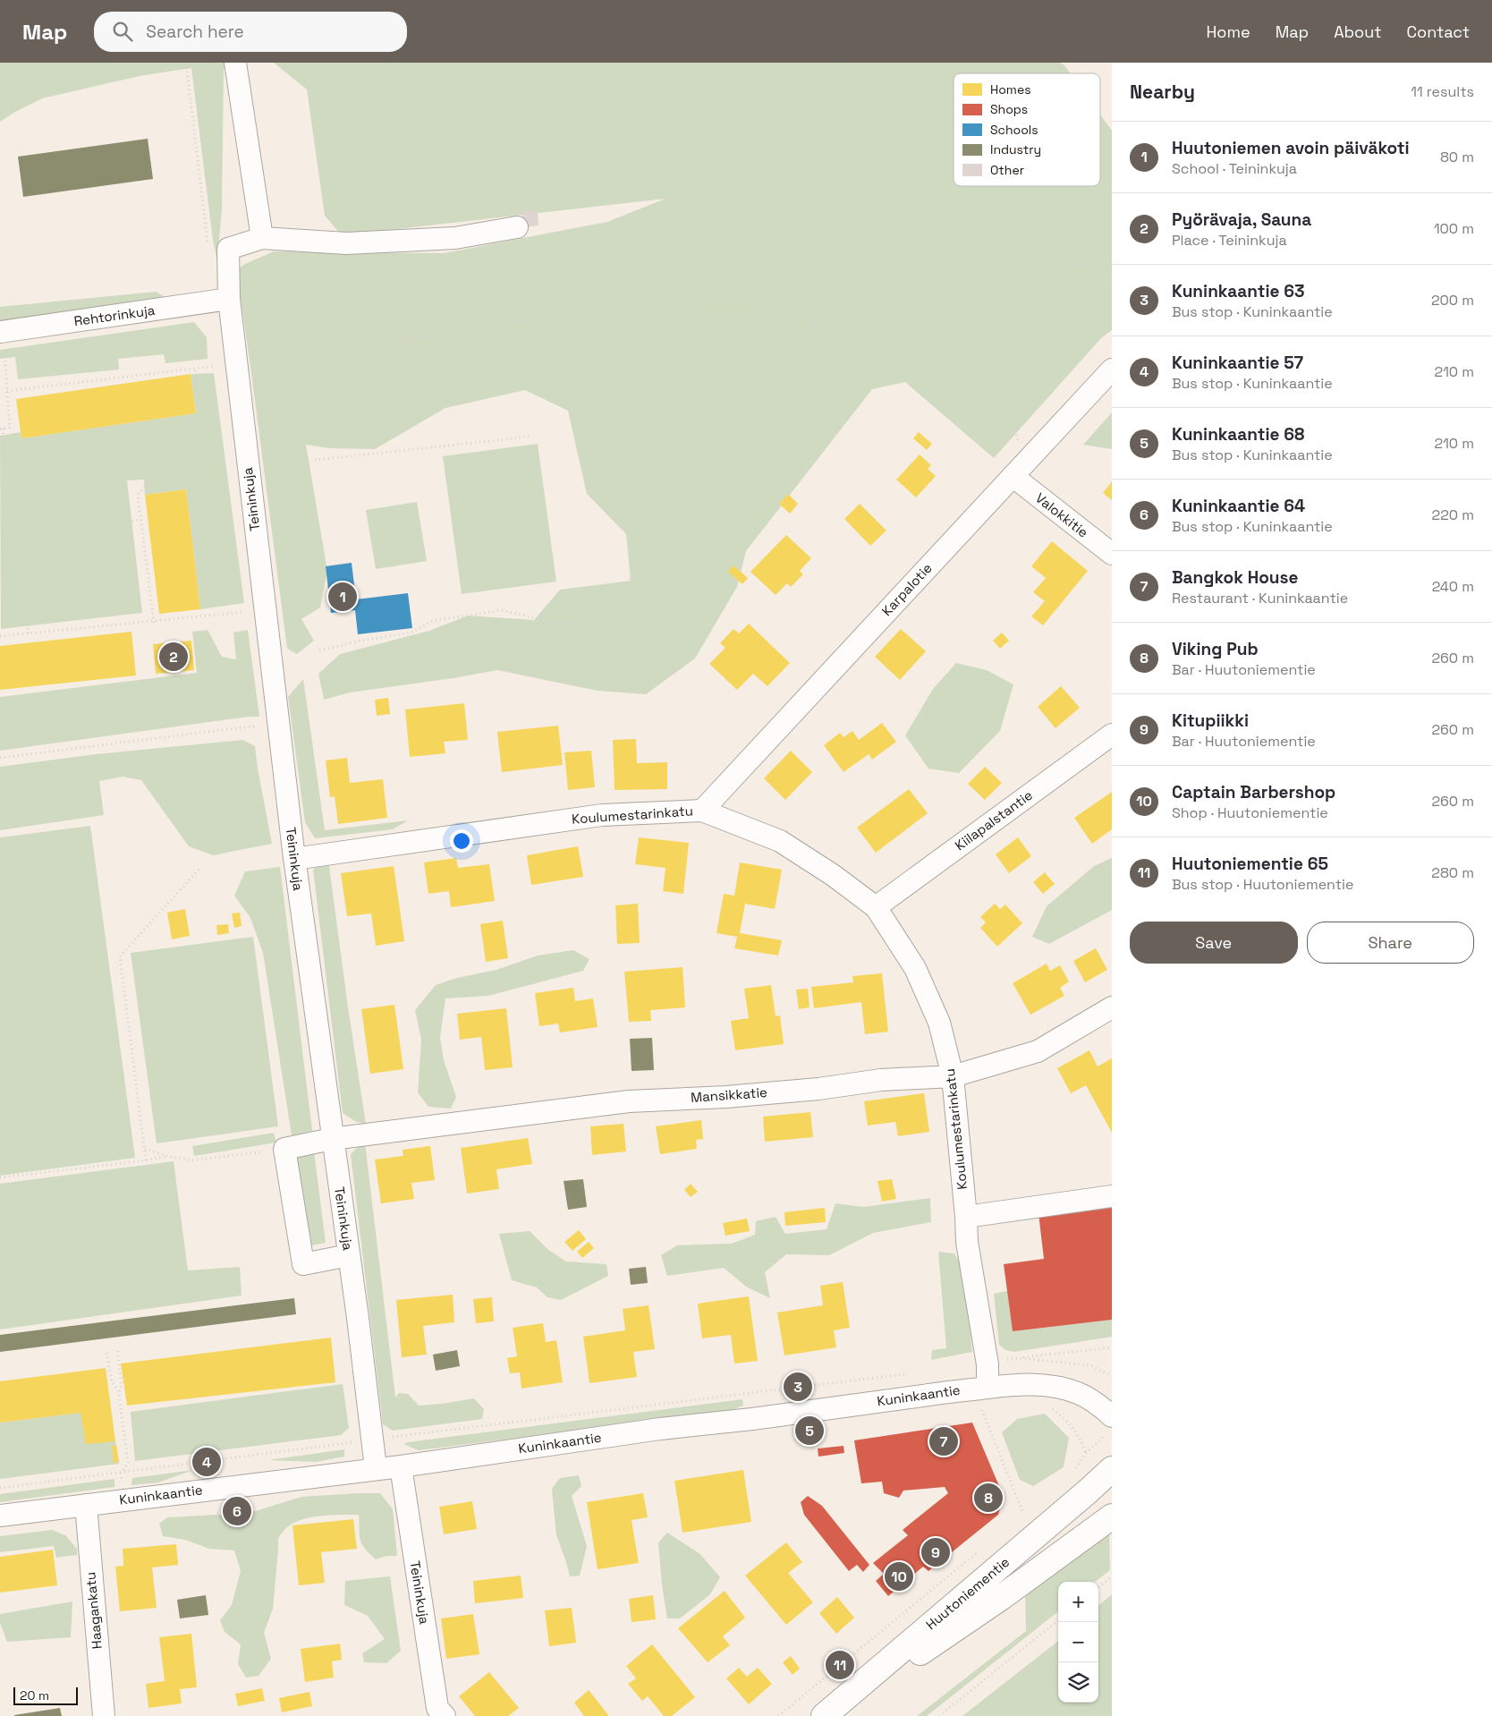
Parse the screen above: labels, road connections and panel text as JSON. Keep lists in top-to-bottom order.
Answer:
{
  "streets": {
    "main road": ["Huutoniementie"],
    "street": [
      "Rehtorinkuja",
      "Teininkuja",
      "Valokkitie",
      "Karpalotie",
      "Koulumestarinkatu",
      "Kiilapalstantie",
      "Mansikkatie",
      "Kuninkaantie",
      "Haagankatu"
    ]
  },
  "crossings": [
    ["Rehtorinkuja", "Teininkuja"],
    ["Teininkuja", "Koulumestarinkatu"],
    ["Teininkuja", "Mansikkatie"],
    ["Teininkuja", "Kuninkaantie"],
    ["Valokkitie", "Karpalotie"],
    ["Karpalotie", "Koulumestarinkatu"],
    ["Koulumestarinkatu", "Kiilapalstantie"],
    ["Koulumestarinkatu", "Mansikkatie"],
    ["Koulumestarinkatu", "Kuninkaantie"],
    ["Kuninkaantie", "Haagankatu"]
  ],
  "legend": [
    "Homes",
    "Shops",
    "Schools",
    "Industry",
    "Other"
  ],
  "scale_bar": "20 m",
  "page": {
    "header": "Map",
    "search": "Search here",
    "nav": [
      "Home",
      "Map",
      "About",
      "Contact"
    ],
    "heading": ["Nearby", "11 results"],
    "list": [
      {
        "mark": "1",
        "name": "Huutoniemen avoin päiväkoti",
        "note": "School · Teininkuja",
        "value": "80 m"
      },
      {
        "mark": "2",
        "name": "Pyörävaja, Sauna",
        "note": "Place · Teininkuja",
        "value": "100 m"
      },
      {
        "mark": "3",
        "name": "Kuninkaantie 63",
        "note": "Bus stop · Kuninkaantie",
        "value": "200 m"
      },
      {
        "mark": "4",
        "name": "Kuninkaantie 57",
        "note": "Bus stop · Kuninkaantie",
        "value": "210 m"
      },
      {
        "mark": "5",
        "name": "Kuninkaantie 68",
        "note": "Bus stop · Kuninkaantie",
        "value": "210 m"
      },
      {
        "mark": "6",
        "name": "Kuninkaantie 64",
        "note": "Bus stop · Kuninkaantie",
        "value": "220 m"
      },
      {
        "mark": "7",
        "name": "Bangkok House",
        "note": "Restaurant · Kuninkaantie",
        "value": "240 m"
      },
      {
        "mark": "8",
        "name": "Viking Pub",
        "note": "Bar · Huutoniementie",
        "value": "260 m"
      },
      {
        "mark": "9",
        "name": "Kitupiikki",
        "note": "Bar · Huutoniementie",
        "value": "260 m"
      },
      {
        "mark": "10",
        "name": "Captain Barbershop",
        "note": "Shop · Huutoniementie",
        "value": "260 m"
      },
      {
        "mark": "11",
        "name": "Huutoniementie 65",
        "note": "Bus stop · Huutoniementie",
        "value": "280 m"
      }
    ],
    "pins": [
      "1",
      "2",
      "3",
      "5",
      "7",
      "4",
      "8",
      "6",
      "9",
      "10",
      "11"
    ],
    "buttons": ["Save", "Share"],
    "map_buttons": ["+", "−"],
    "scale": "20 m"
  }
}
